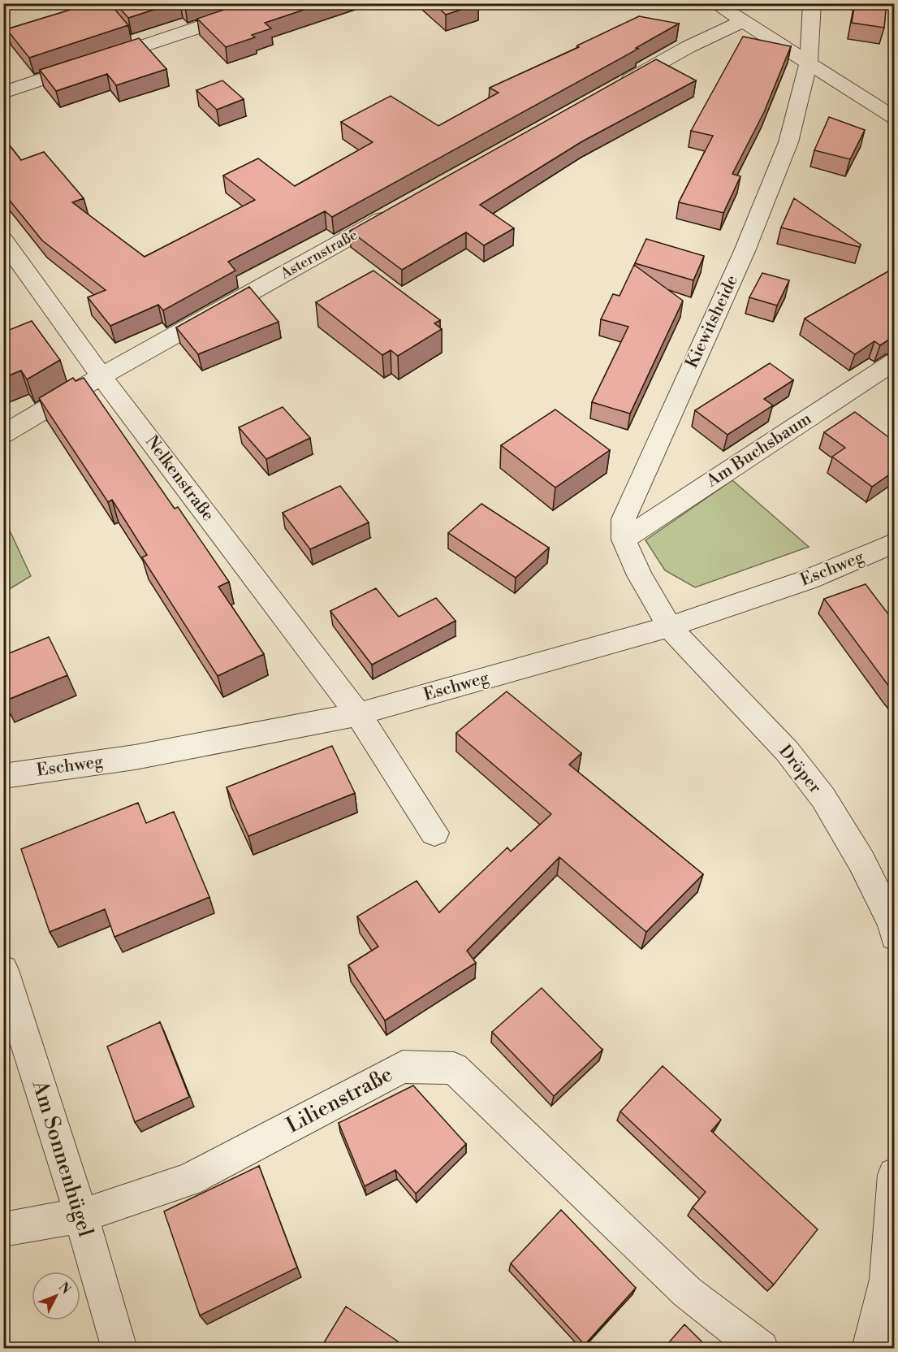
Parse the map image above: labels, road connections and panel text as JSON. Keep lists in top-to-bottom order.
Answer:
{
  "streets": {
    "street": [
      "Asternstraße",
      "Kiewitsheide",
      "Am Buchsbaum",
      "Nelkenstraße",
      "Eschweg",
      "Dröper",
      "Lilienstraße",
      "Am Sonnenhügel"
    ]
  },
  "crossings": [
    ["Asternstraße", "Nelkenstraße"],
    ["Kiewitsheide", "Am Buchsbaum"],
    ["Kiewitsheide", "Eschweg"],
    ["Kiewitsheide", "Dröper"],
    ["Nelkenstraße", "Eschweg"],
    ["Eschweg", "Dröper"],
    ["Lilienstraße", "Am Sonnenhügel"]
  ],
  "north": "top right"
}
